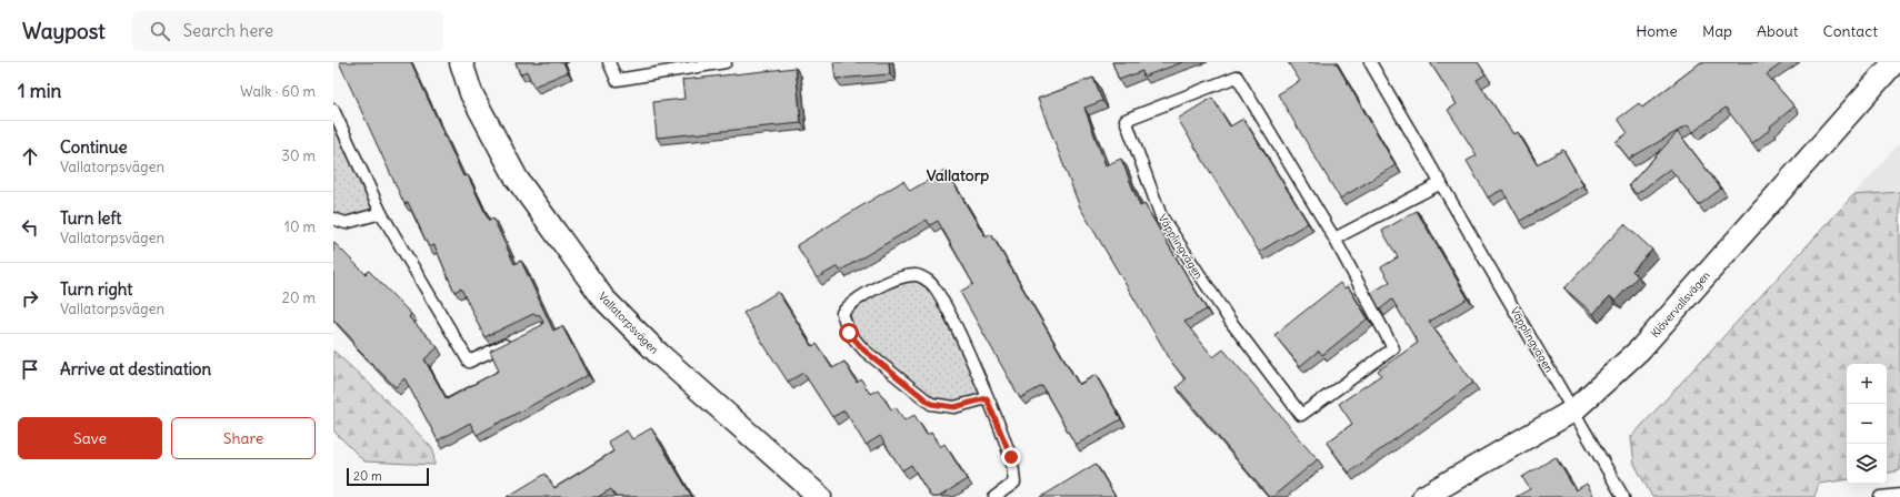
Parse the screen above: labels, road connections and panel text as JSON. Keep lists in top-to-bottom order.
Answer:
{
  "streets": {
    "street": ["Klövervallsvägen", "Vallatorpsvägen"],
    "lane": ["Väpplingvägen"]
  },
  "crossings": [
    ["Väpplingvägen", "Klövervallsvägen"]
  ],
  "districts": ["Vallatorp"],
  "scale_bar": "20 m",
  "page": {
    "header": "Waypost",
    "search": "Search here",
    "nav": [
      "Home",
      "Map",
      "About",
      "Contact"
    ],
    "heading": ["1 min", "Walk · 60 m"],
    "list": [
      ["Continue", "Vallatorpsvägen", "30 m"],
      ["Turn left", "Vallatorpsvägen", "10 m"],
      ["Turn right", "Vallatorpsvägen", "20 m"],
      "Arrive at destination"
    ],
    "map_buttons": ["+", "−"],
    "buttons": ["Save", "Share"],
    "scale": "20 m"
  }
}
